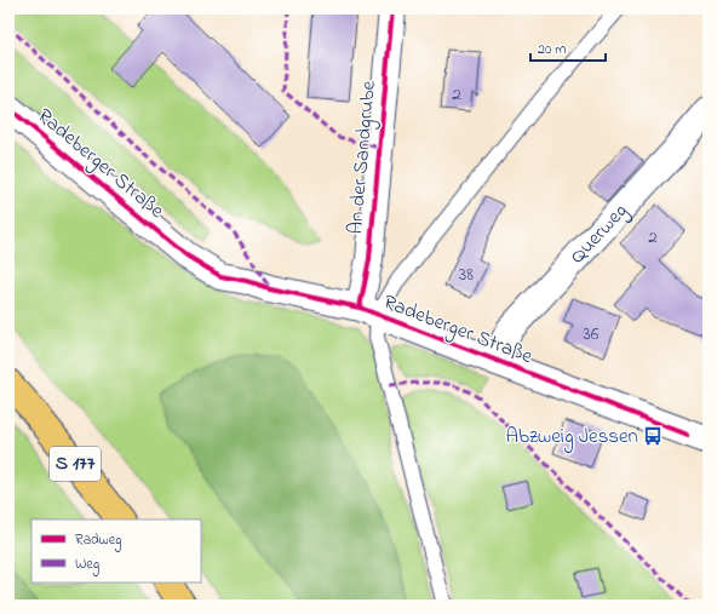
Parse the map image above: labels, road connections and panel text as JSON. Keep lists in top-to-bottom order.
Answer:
{
  "streets": {
    "highway": ["S 177"],
    "street": ["An der Sandgrube", "Radeberger Straße", "Querweg"]
  },
  "crossings": [
    ["An der Sandgrube", "Radeberger Straße"],
    ["Radeberger Straße", "Querweg"]
  ],
  "places": {
    "bus stop": ["Abzweig Jessen"]
  },
  "house_numbers": [
    "2",
    "2",
    "38",
    "36"
  ],
  "legend": ["Radweg", "Weg"],
  "scale_bar": "20 m"
}
